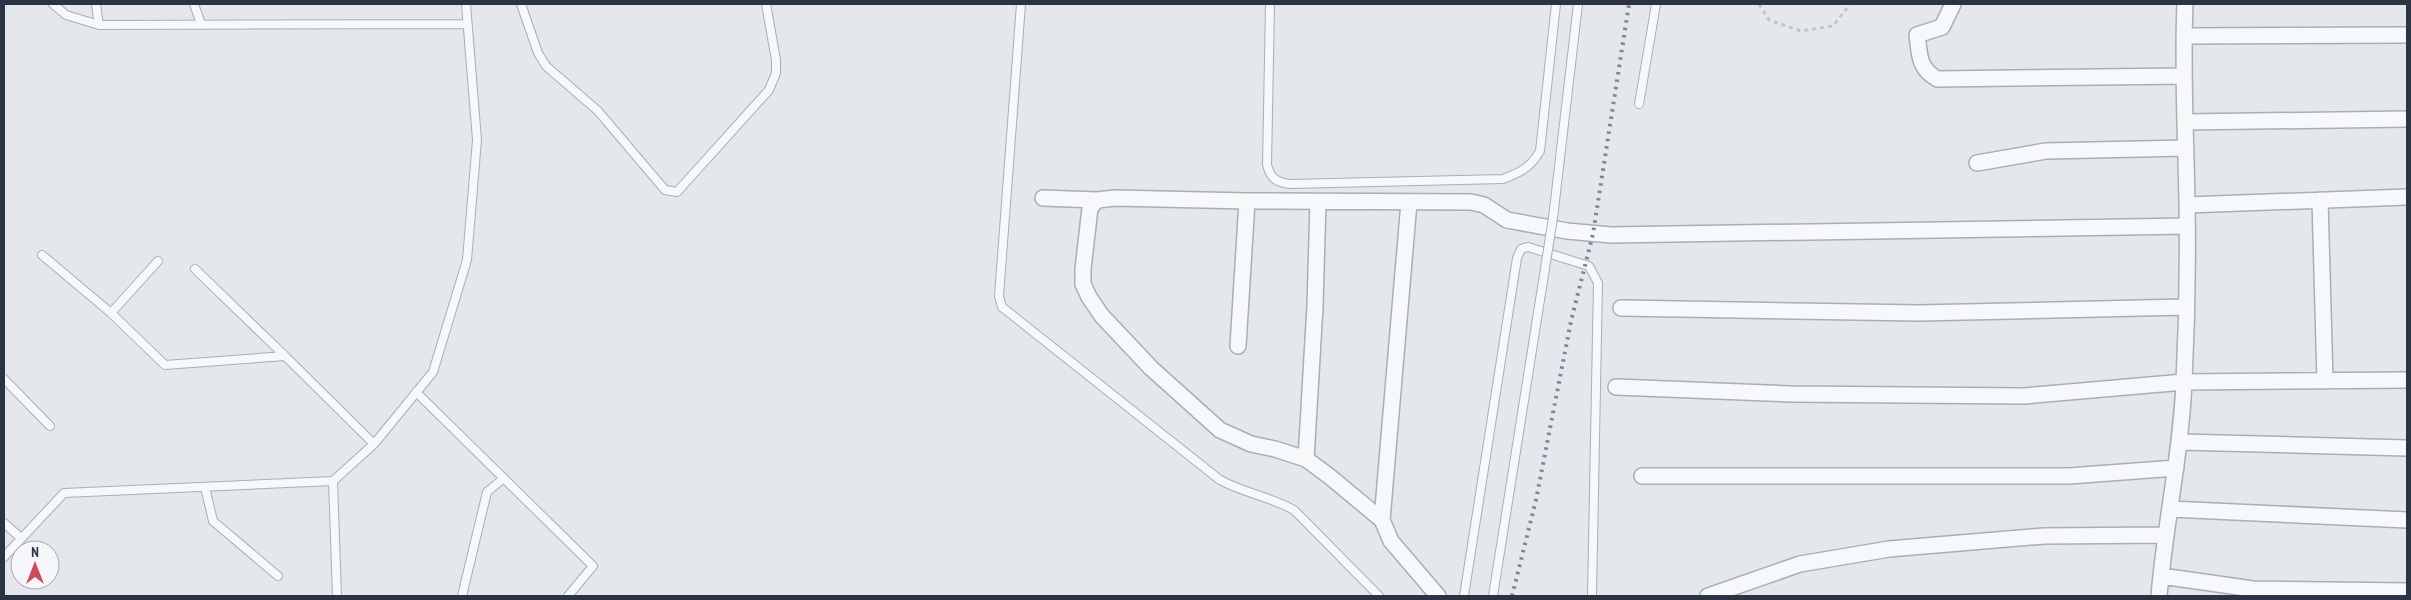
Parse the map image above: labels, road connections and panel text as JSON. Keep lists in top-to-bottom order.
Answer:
{
  "north": "top"
}
